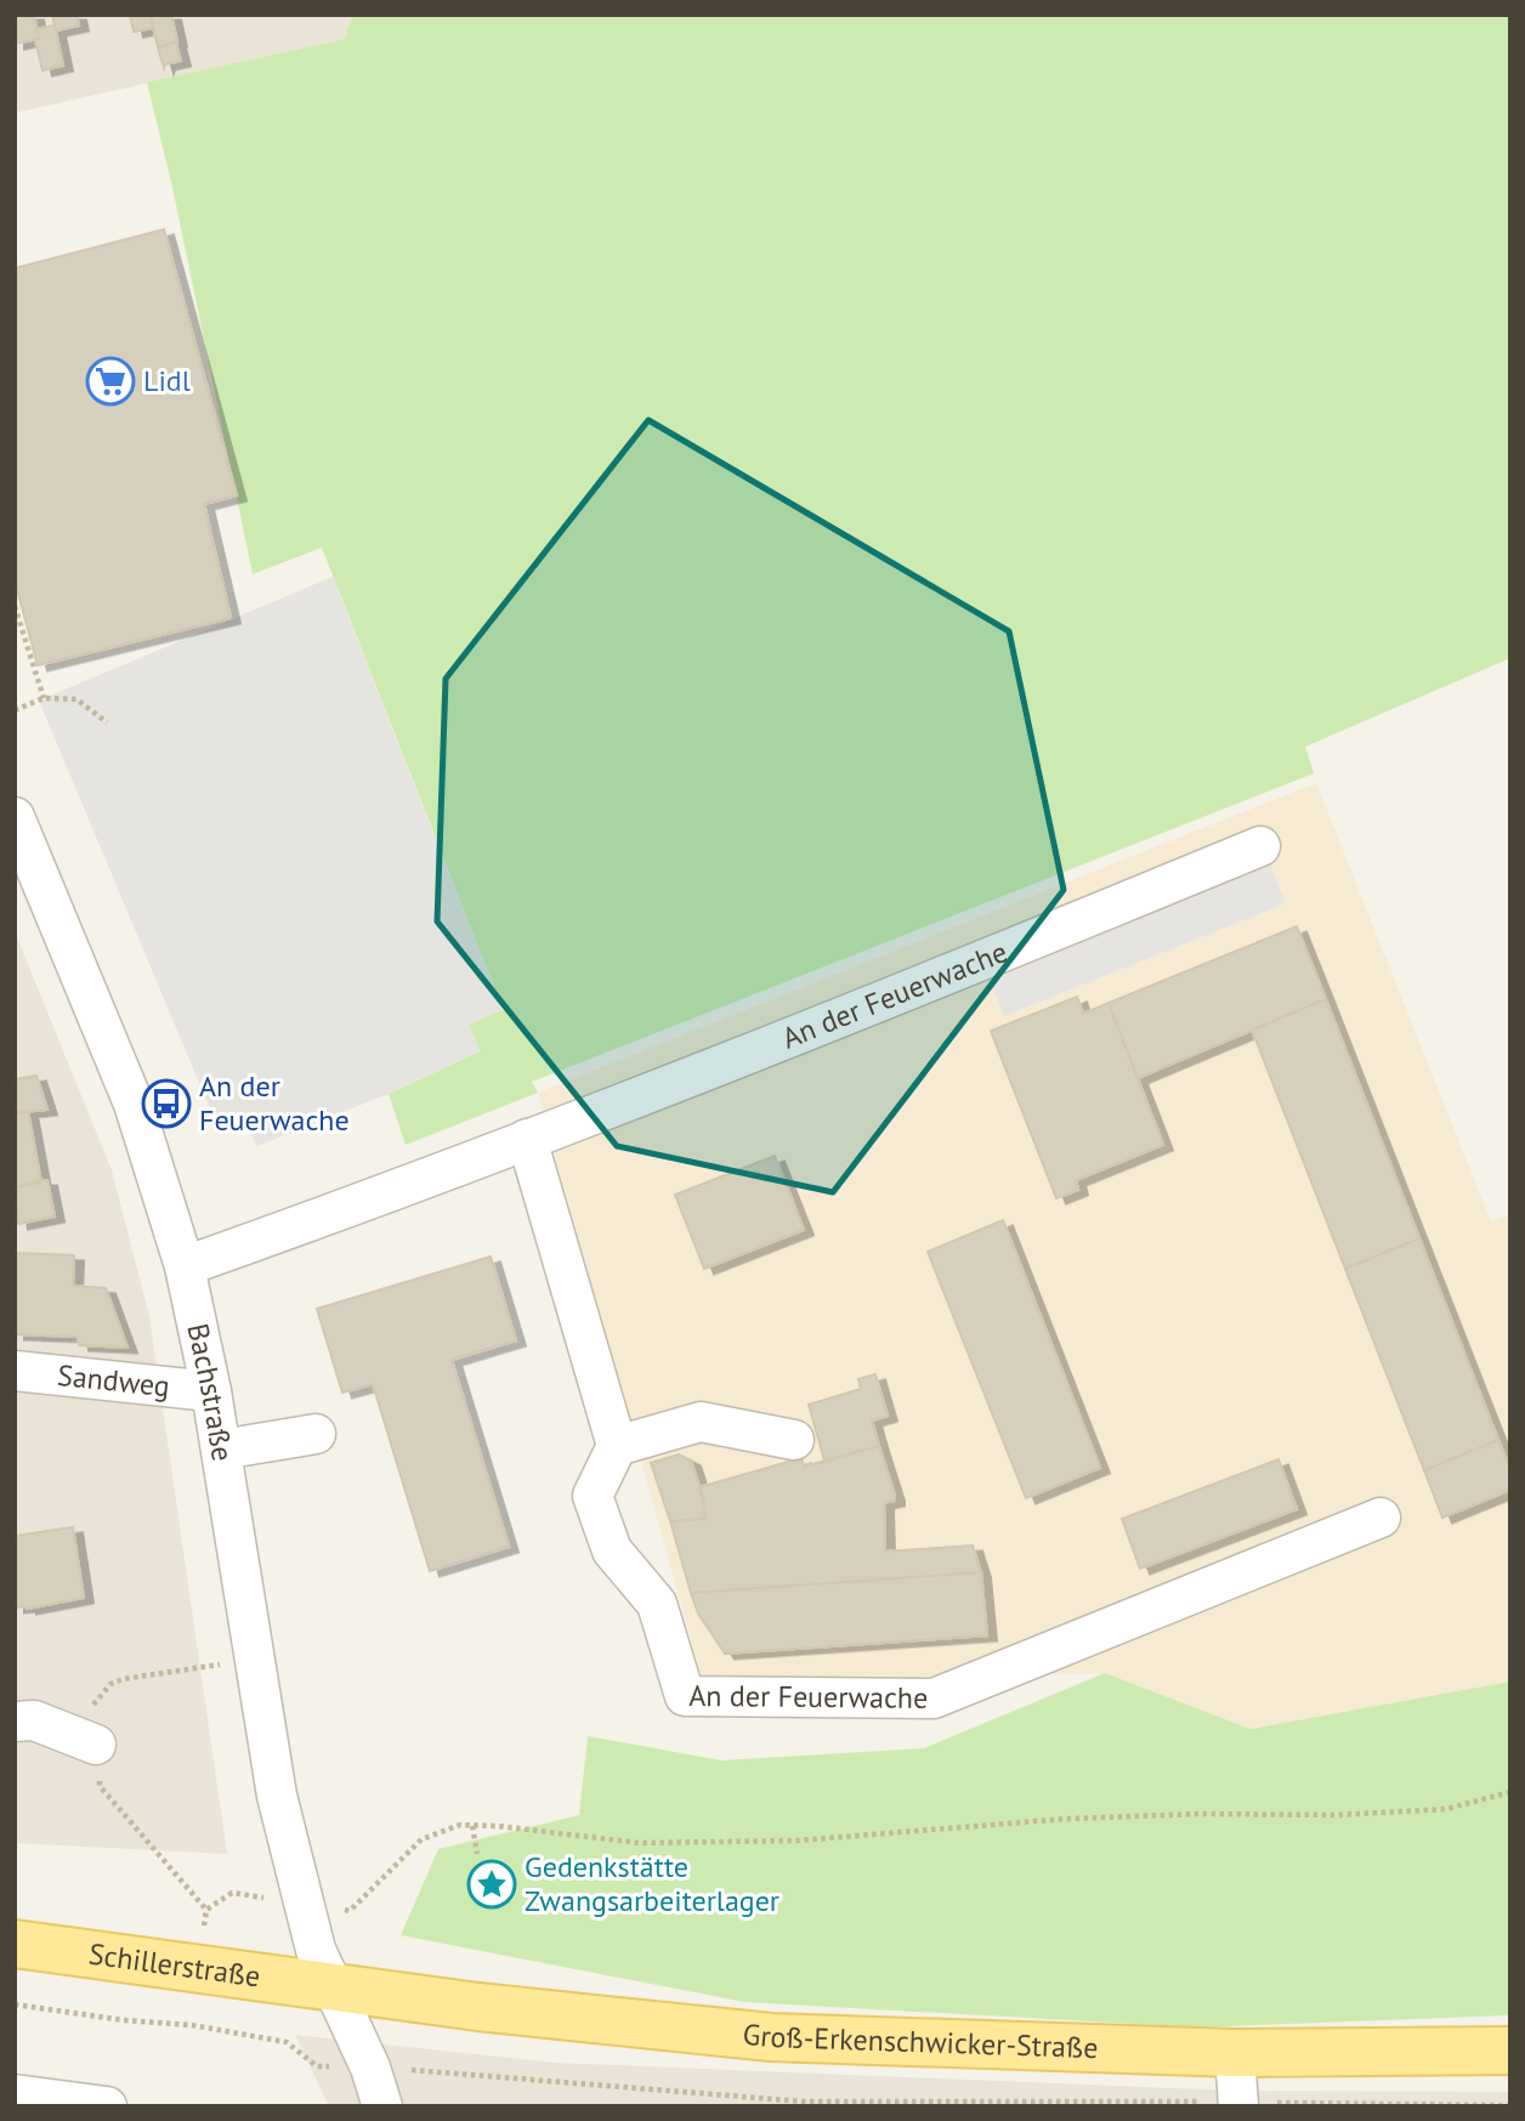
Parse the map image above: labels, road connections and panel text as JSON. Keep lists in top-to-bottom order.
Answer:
{
  "streets": {
    "main road": ["Schillerstraße", "Groß-Erkenschwicker-Straße"],
    "street": ["An der Feuerwache", "Sandweg", "Bachstraße"]
  },
  "crossings": [
    ["An der Feuerwache", "Bachstraße"],
    ["Sandweg", "Bachstraße"],
    ["Bachstraße", "Schillerstraße"],
    ["Bachstraße", "Groß-Erkenschwicker-Straße"],
    ["Schillerstraße", "Groß-Erkenschwicker-Straße"]
  ],
  "places": {
    "supermarket": ["Lidl"],
    "bus stop": ["An der Feuerwache"],
    "place": ["Gedenkstätte Zwangsarbeiterlager"]
  }
}
